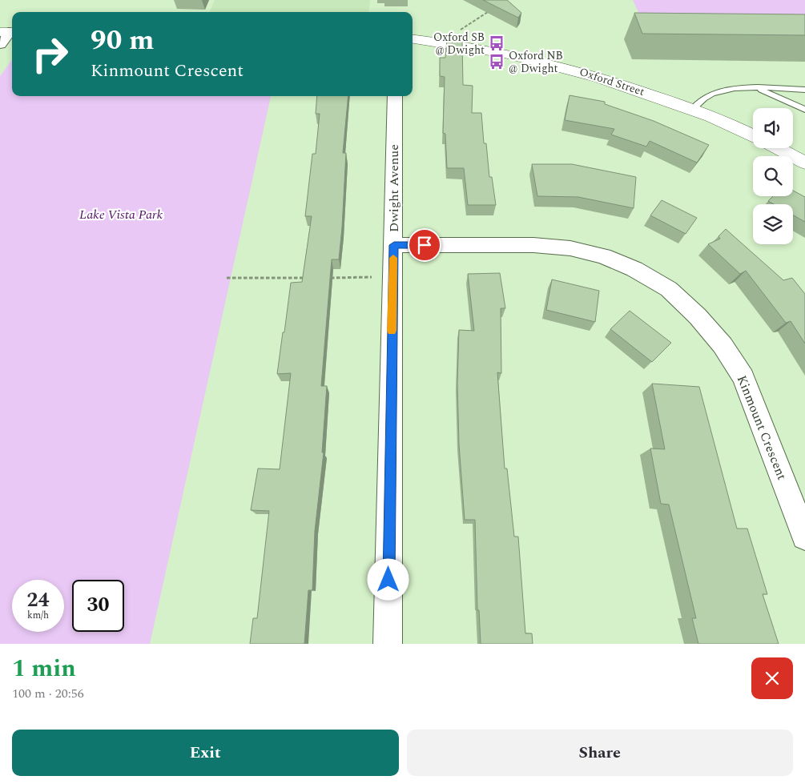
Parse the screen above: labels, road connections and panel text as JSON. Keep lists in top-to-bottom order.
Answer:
{
  "streets": {
    "street": ["Oxford Street", "Dwight Avenue", "Kinmount Crescent"]
  },
  "crossings": [
    ["Dwight Avenue", "Kinmount Crescent"]
  ],
  "parks": ["Lake Vista Park"],
  "places": {
    "bus stop": ["Oxford SB @ Dwight", "Oxford NB @ Dwight"]
  },
  "page": {
    "turn": ["90 m", "Kinmount Crescent"],
    "speed": "24 km/h",
    "limit": "30",
    "heading": ["1 min", "100 m · 20:56"],
    "buttons": ["Exit", "Share"]
  }
}
